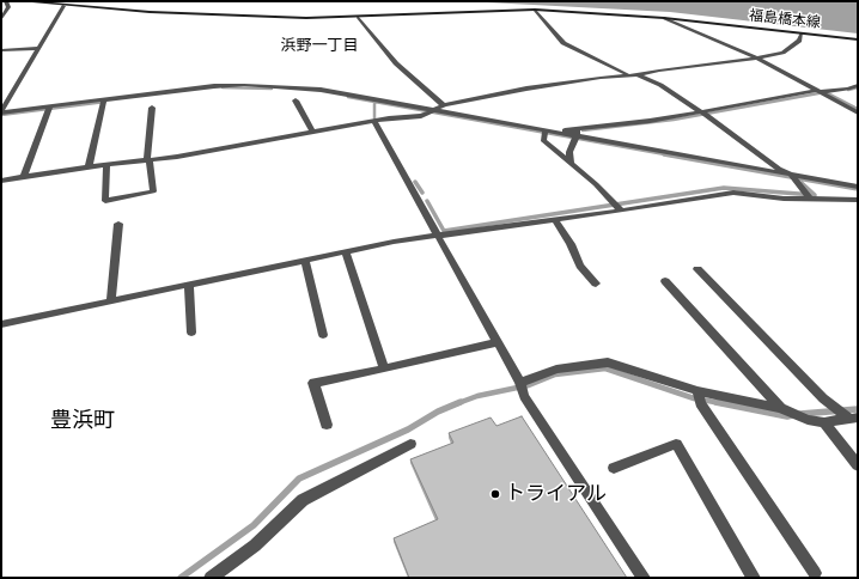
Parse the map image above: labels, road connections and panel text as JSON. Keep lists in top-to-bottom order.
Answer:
{
  "streets": {
    "main road": ["福島橋本線"]
  },
  "districts": ["浜野一丁目", "豊浜町"],
  "places": ["トライアル"]
}
